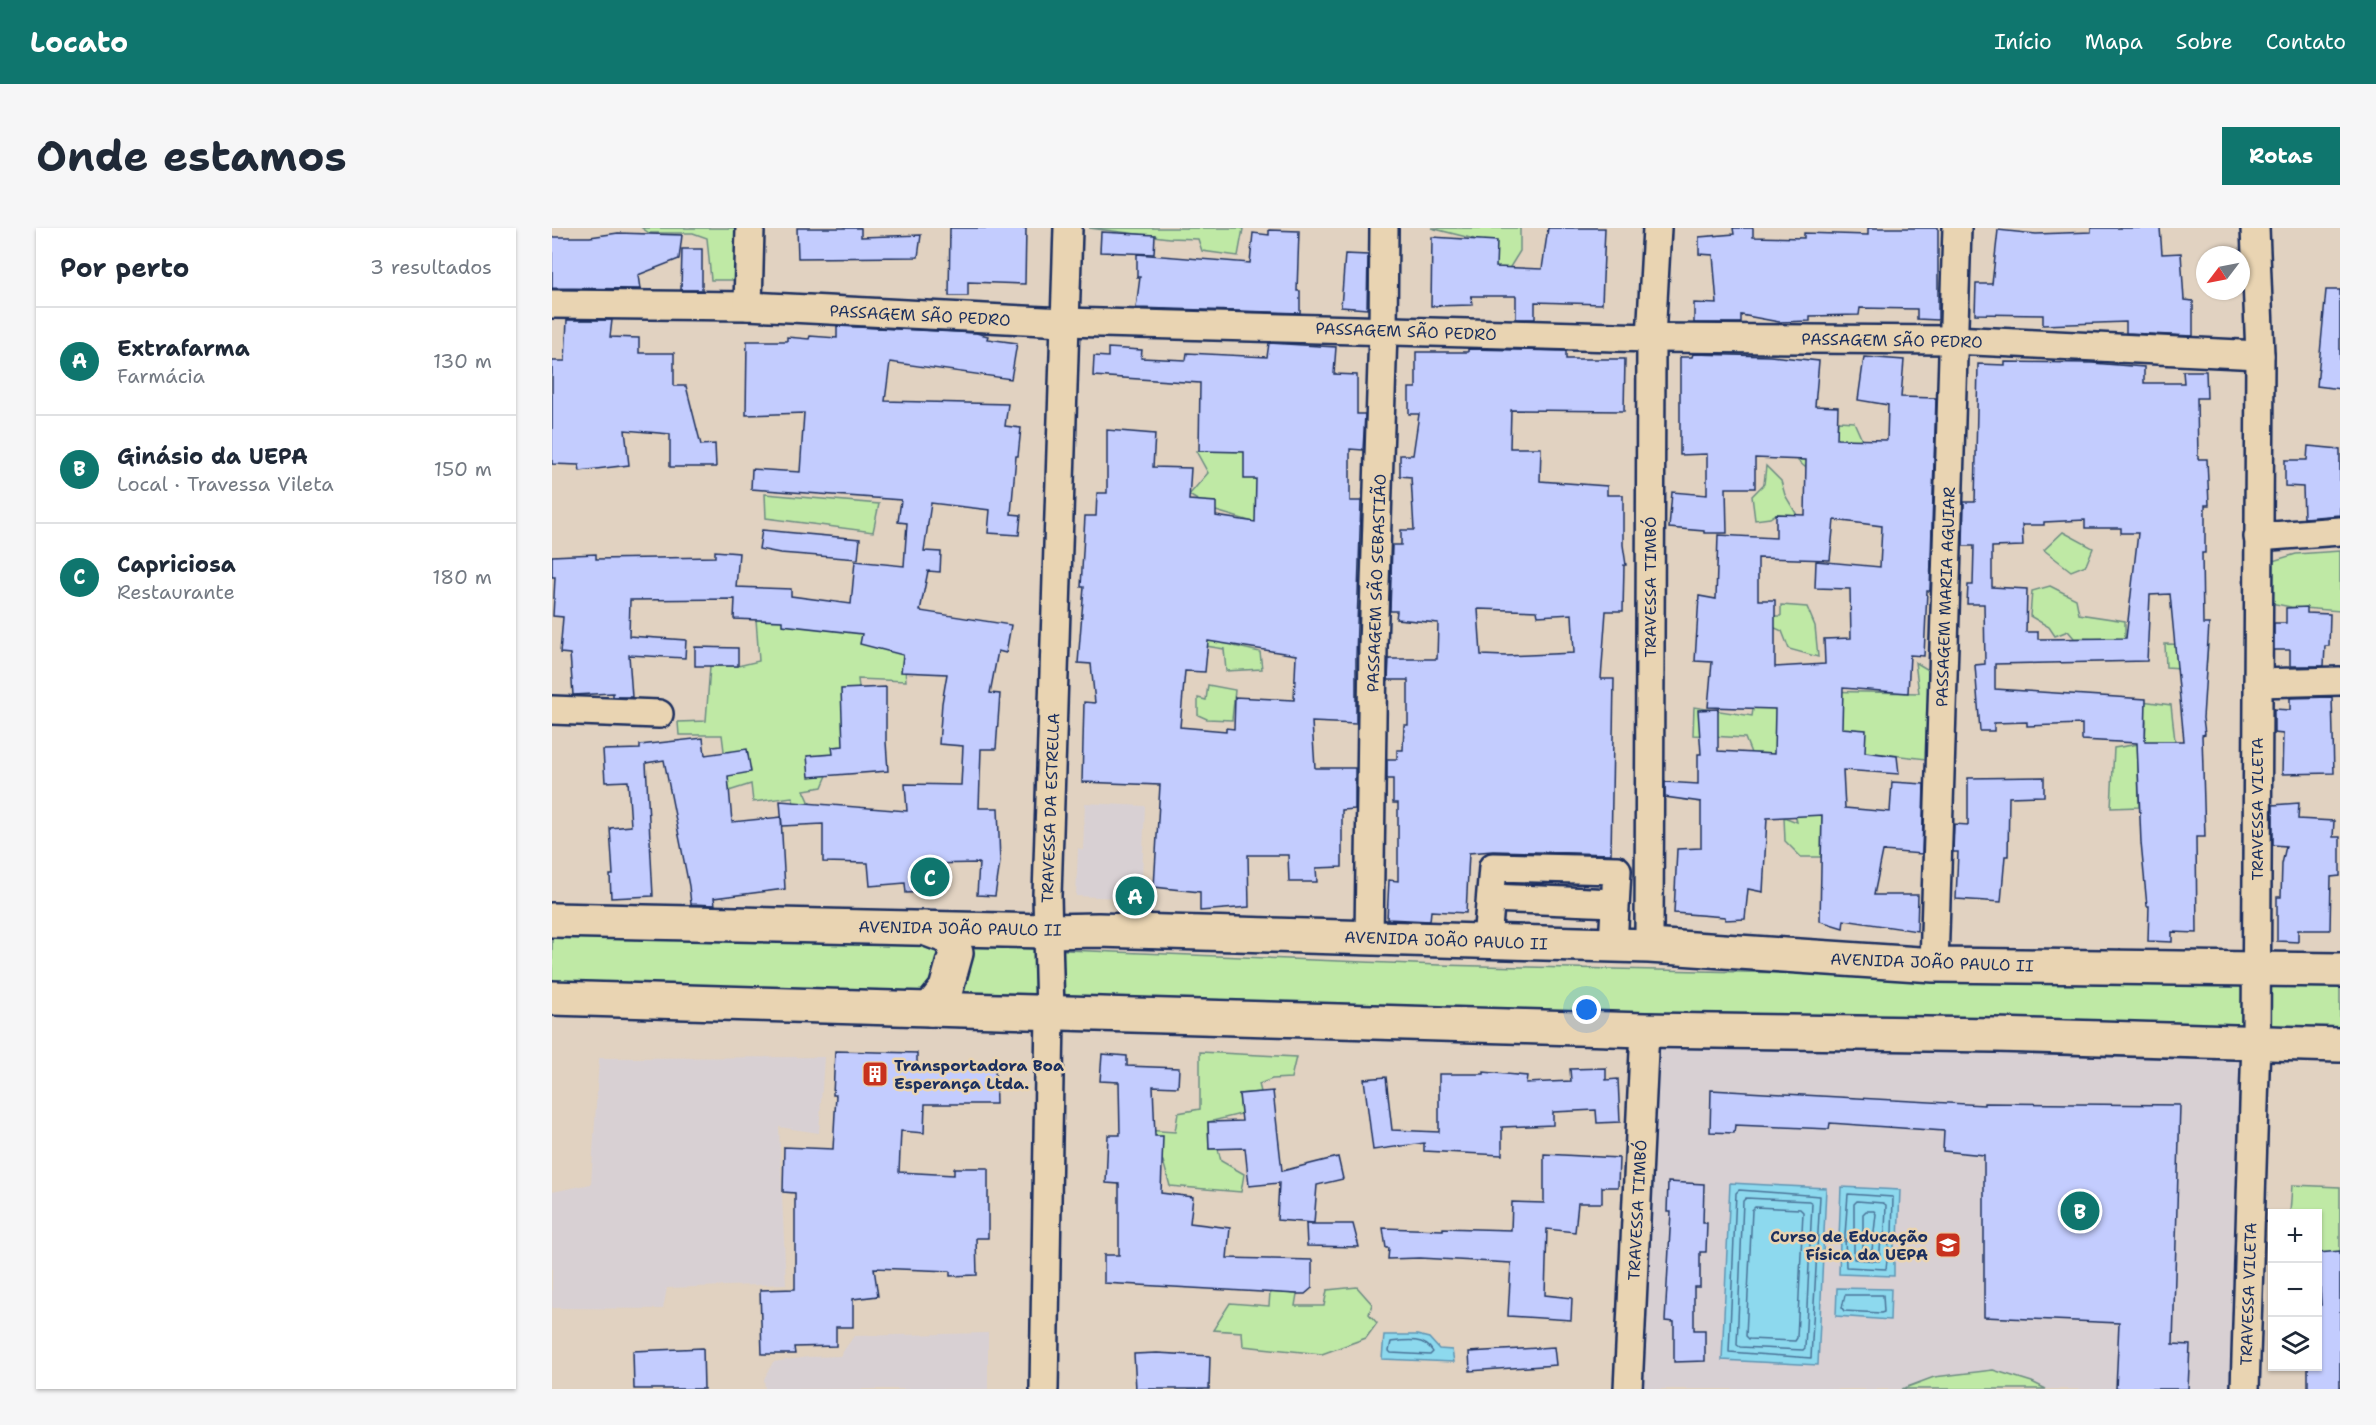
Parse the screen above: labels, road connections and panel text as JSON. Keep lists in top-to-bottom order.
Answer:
{
  "streets": {
    "main road": ["AVENIDA JOÃO PAULO II"],
    "street": [
      "PASSAGEM SÃO PEDRO",
      "PASSAGEM SÃO SEBASTIÃO",
      "TRAVESSA TIMBÓ",
      "PASSAGEM MARIA AGUIAR",
      "TRAVESSA DA ESTRELLA",
      "TRAVESSA VILETA"
    ]
  },
  "crossings": [
    ["PASSAGEM SÃO PEDRO", "PASSAGEM SÃO SEBASTIÃO"],
    ["PASSAGEM SÃO PEDRO", "TRAVESSA TIMBÓ"],
    ["PASSAGEM SÃO PEDRO", "PASSAGEM MARIA AGUIAR"],
    ["PASSAGEM SÃO PEDRO", "TRAVESSA DA ESTRELLA"],
    ["PASSAGEM SÃO PEDRO", "TRAVESSA VILETA"],
    ["PASSAGEM SÃO SEBASTIÃO", "AVENIDA JOÃO PAULO II"],
    ["TRAVESSA TIMBÓ", "AVENIDA JOÃO PAULO II"],
    ["PASSAGEM MARIA AGUIAR", "AVENIDA JOÃO PAULO II"],
    ["TRAVESSA DA ESTRELLA", "AVENIDA JOÃO PAULO II"],
    ["TRAVESSA VILETA", "AVENIDA JOÃO PAULO II"]
  ],
  "places": {
    "building": ["Transportadora Boa Esperança Ltda."],
    "school or university": ["Curso de Educação Física da UEPA"]
  },
  "north": "bottom left",
  "page": {
    "header": "Locato",
    "nav": [
      "Início",
      "Mapa",
      "Sobre",
      "Contato"
    ],
    "buttons": "Rotas",
    "title": "Onde estamos",
    "heading": ["Por perto", "3 resultados"],
    "list": [
      {
        "mark": "A",
        "name": "Extrafarma",
        "note": "Farmácia",
        "value": "130 m"
      },
      {
        "mark": "B",
        "name": "Ginásio da UEPA",
        "note": "Local · Travessa Vileta",
        "value": "150 m"
      },
      {
        "mark": "C",
        "name": "Capriciosa",
        "note": "Restaurante",
        "value": "180 m"
      }
    ],
    "pins": ["C", "A", "B"],
    "map_buttons": ["+", "−"]
  }
}
